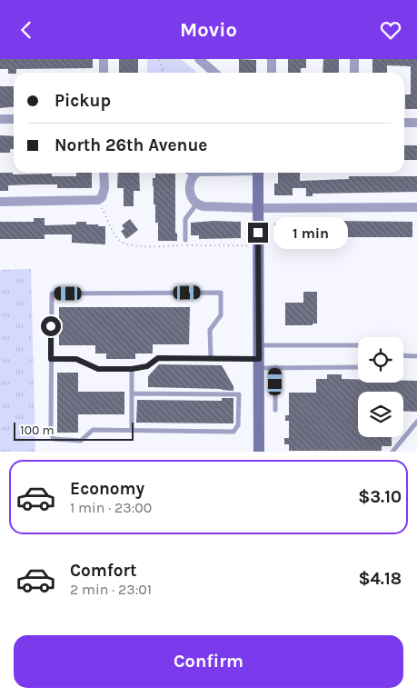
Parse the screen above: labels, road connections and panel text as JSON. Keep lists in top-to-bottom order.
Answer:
{
  "scale_bar": "100 m",
  "page": {
    "header": "Movio",
    "banner": ["Pickup", "North 26th Avenue"],
    "bubble": "1 min",
    "scale": "100 m",
    "list": [
      {
        "name": "Economy",
        "note": "1 min · 23:00",
        "value": "$3.10"
      },
      {
        "name": "Comfort",
        "note": "2 min · 23:01",
        "value": "$4.18"
      }
    ],
    "buttons": "Confirm"
  }
}
